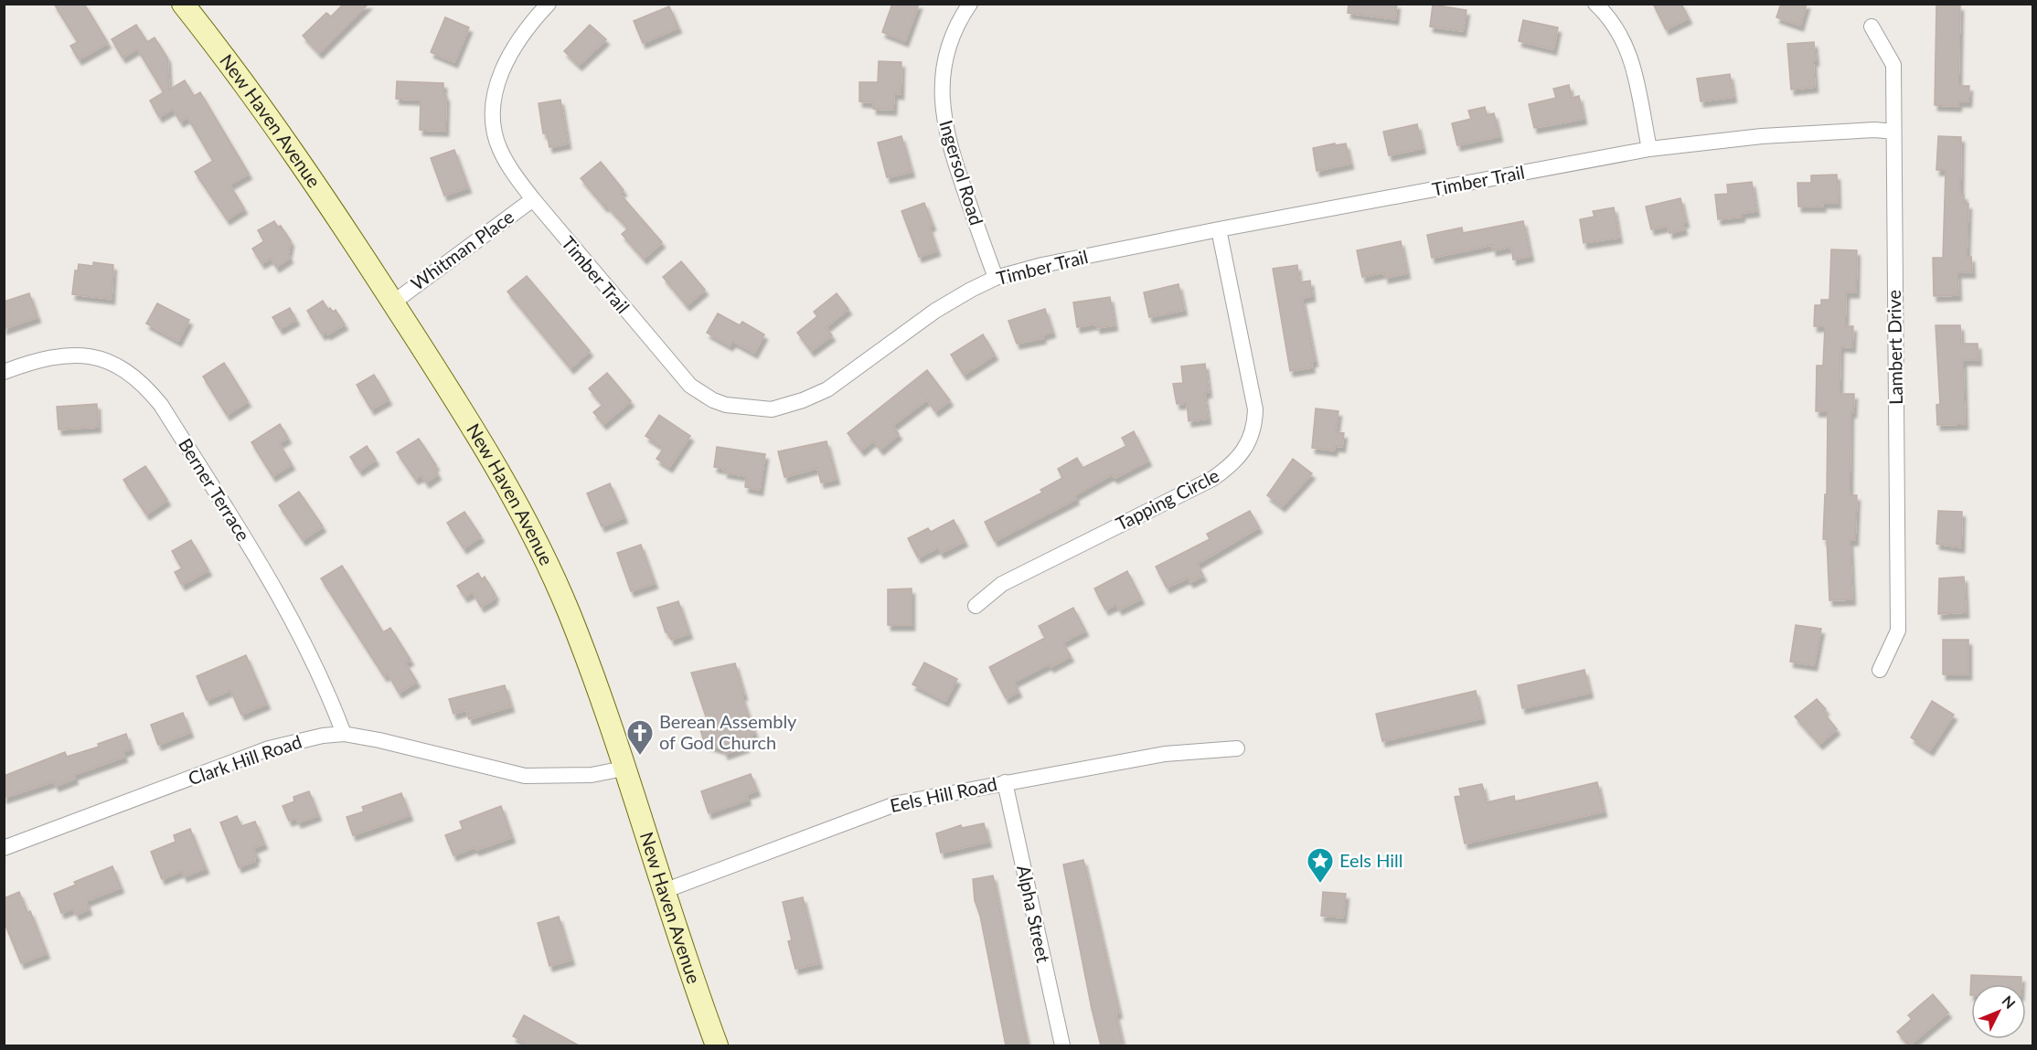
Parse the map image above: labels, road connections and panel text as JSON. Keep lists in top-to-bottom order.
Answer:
{
  "streets": {
    "main road": ["New Haven Avenue"],
    "street": [
      "Ingersol Road",
      "Timber Trail",
      "Whitman Place",
      "Lambert Drive",
      "Berner Terrace",
      "Tapping Circle",
      "Clark Hill Road",
      "Eels Hill Road",
      "Alpha Street"
    ]
  },
  "crossings": [
    ["New Haven Avenue", "Whitman Place"],
    ["New Haven Avenue", "Clark Hill Road"],
    ["New Haven Avenue", "Eels Hill Road"],
    ["Ingersol Road", "Timber Trail"],
    ["Timber Trail", "Whitman Place"],
    ["Timber Trail", "Lambert Drive"],
    ["Timber Trail", "Tapping Circle"],
    ["Berner Terrace", "Clark Hill Road"],
    ["Eels Hill Road", "Alpha Street"]
  ],
  "places": {
    "church": ["Berean Assembly of God Church"],
    "place": ["Eels Hill"]
  },
  "north": "top right"
}
